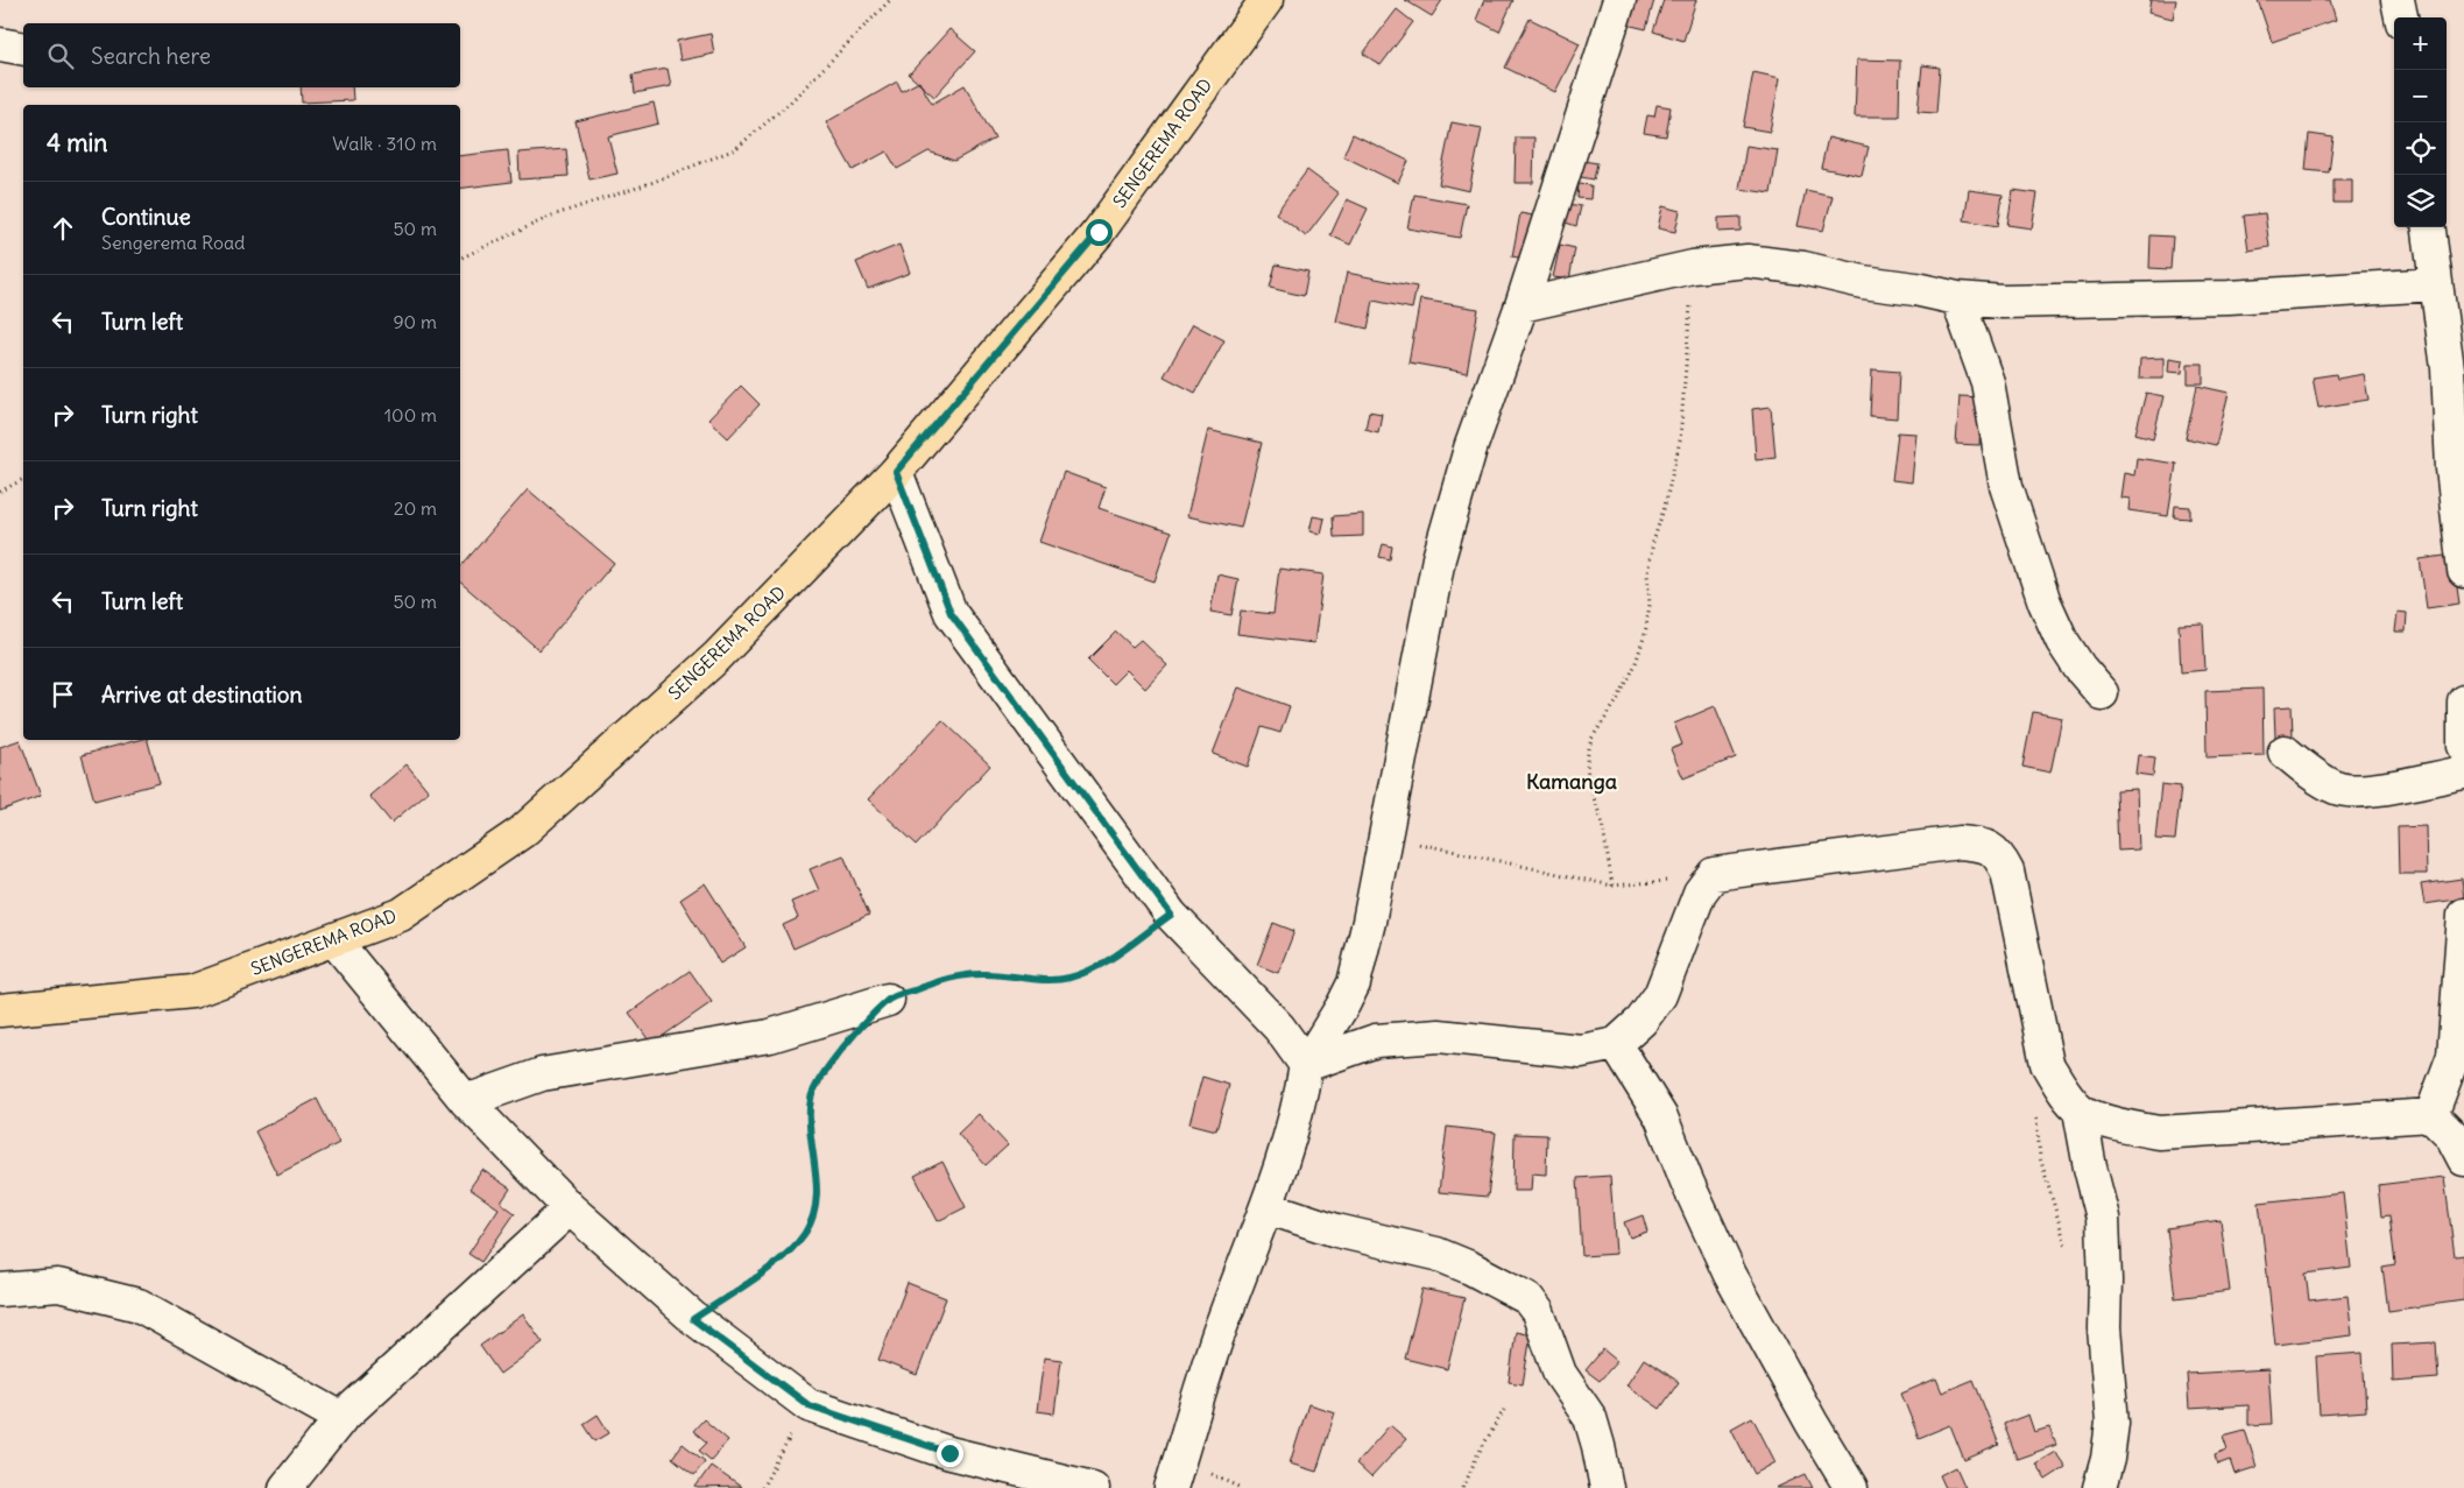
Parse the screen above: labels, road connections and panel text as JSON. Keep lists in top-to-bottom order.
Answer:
{
  "streets": {
    "main road": ["SENGEREMA ROAD"]
  },
  "districts": ["Kamanga"],
  "page": {
    "map_buttons": ["+", "−"],
    "search": "Search here",
    "heading": ["4 min", "Walk · 310 m"],
    "list": [
      ["Continue", "Sengerema Road", "50 m"],
      ["Turn left", "90 m"],
      ["Turn right", "100 m"],
      ["Turn right", "20 m"],
      ["Turn left", "50 m"],
      "Arrive at destination"
    ]
  }
}
